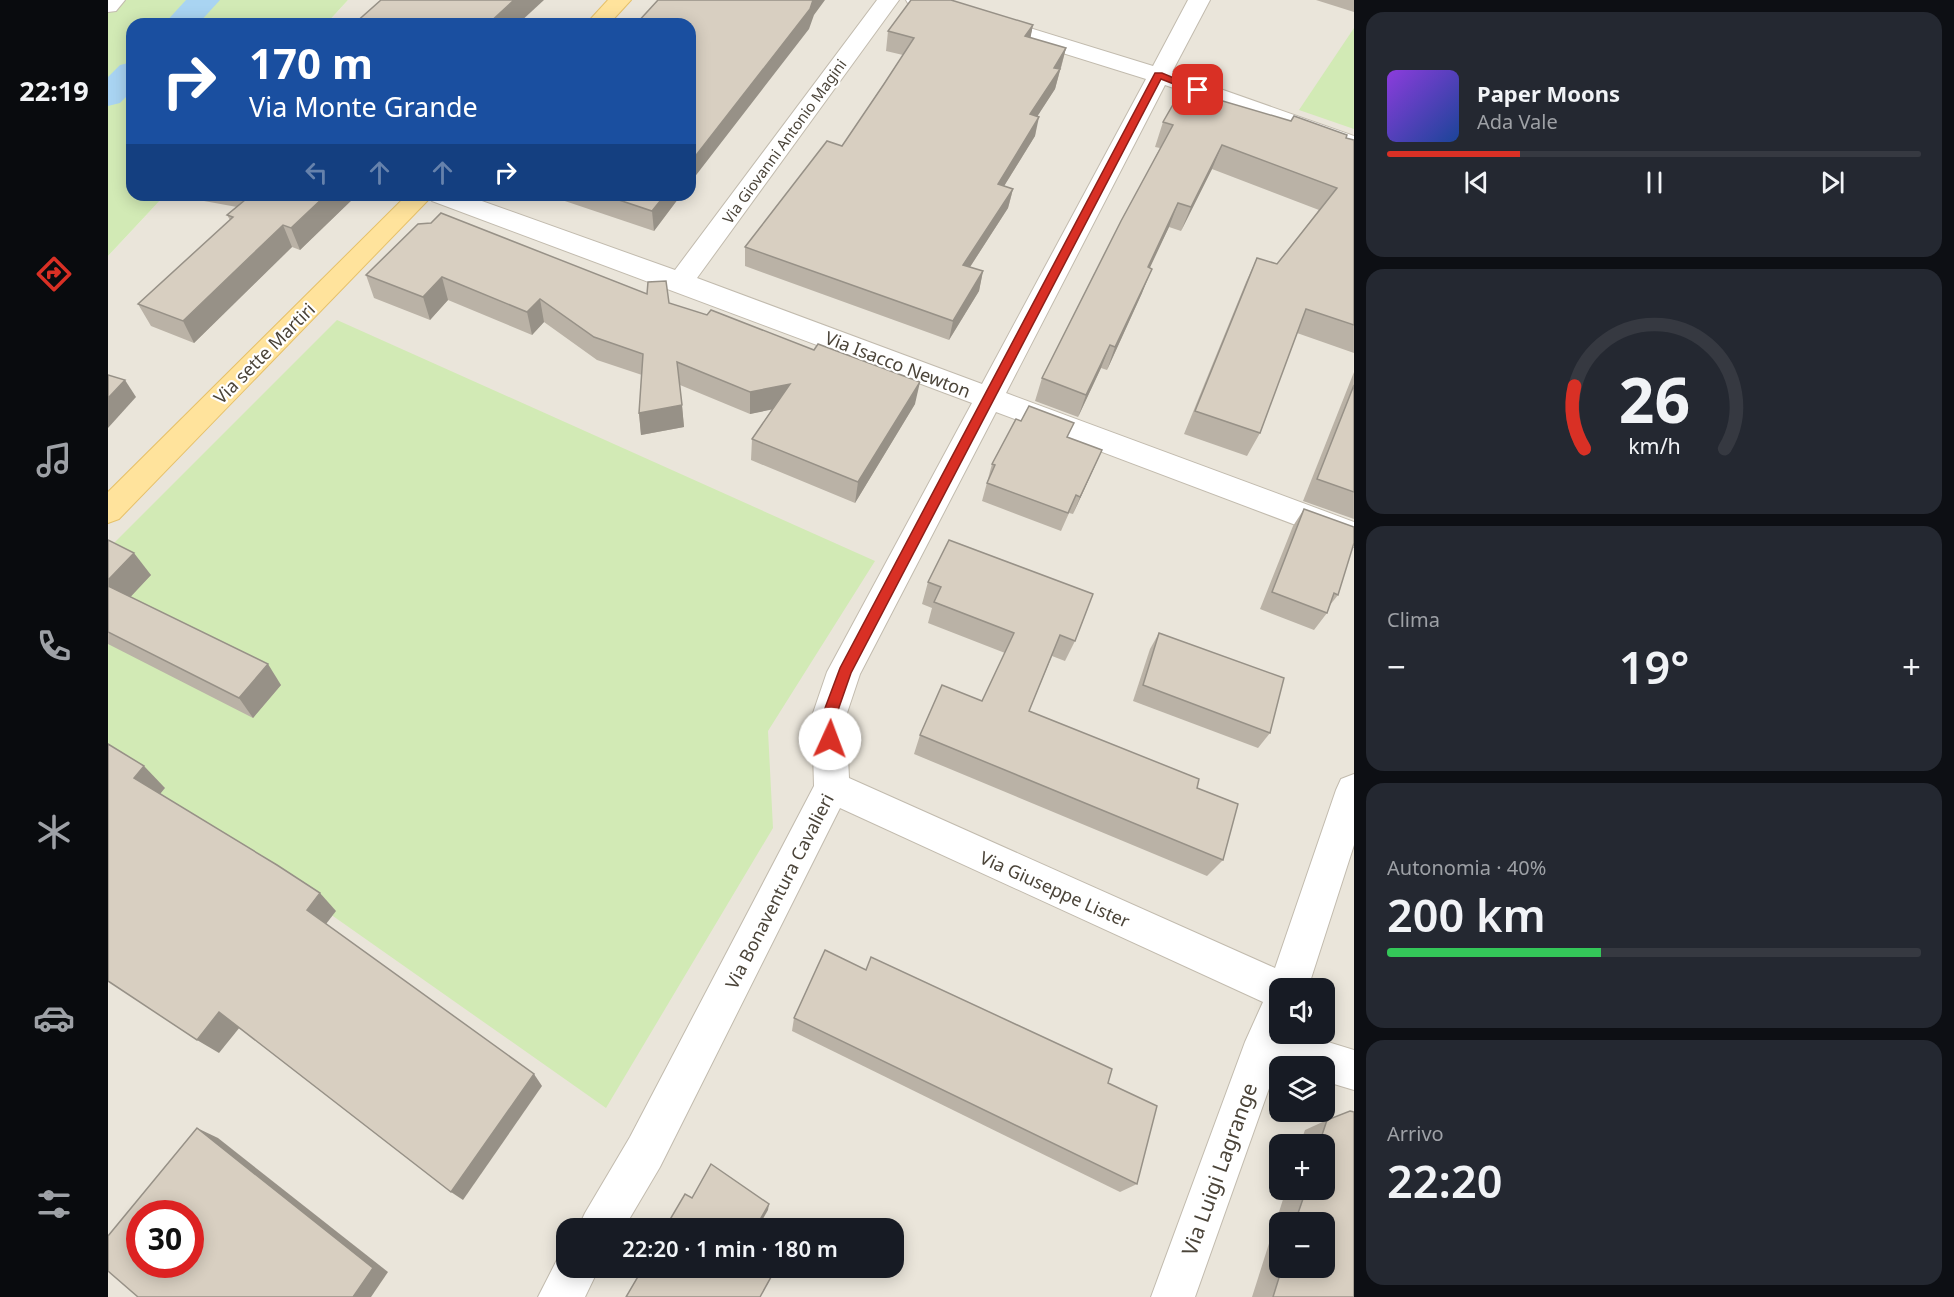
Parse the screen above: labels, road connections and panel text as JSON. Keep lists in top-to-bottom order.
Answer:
{
  "streets": {
    "main road": ["Via sette Martiri"],
    "street": [
      "Via Giovanni Antonio Magini",
      "Via Isacco Newton",
      "Via Giuseppe Lister",
      "Via Bonaventura Cavalieri",
      "Via Luigi Lagrange"
    ]
  },
  "crossings": [
    ["Via Giovanni Antonio Magini", "Via Isacco Newton"],
    ["Via Isacco Newton", "Via Bonaventura Cavalieri"],
    ["Via Giuseppe Lister", "Via Bonaventura Cavalieri"]
  ],
  "page": {
    "tabs": "22:19",
    "turn": ["170 m", "Via Monte Grande"],
    "song": ["Paper Moons", "Ada Vale"],
    "tile": [
      "Clima",
      ["Autonomia · 40%", "200 km"],
      ["Arrivo", "22:20"]
    ],
    "heat": ["−", "19°", "+"],
    "map_buttons": ["+", "−"],
    "limit": "30",
    "trip": "22:20 · 1 min · 180 m",
    "gauge": ["26", "km/h"]
  }
}
